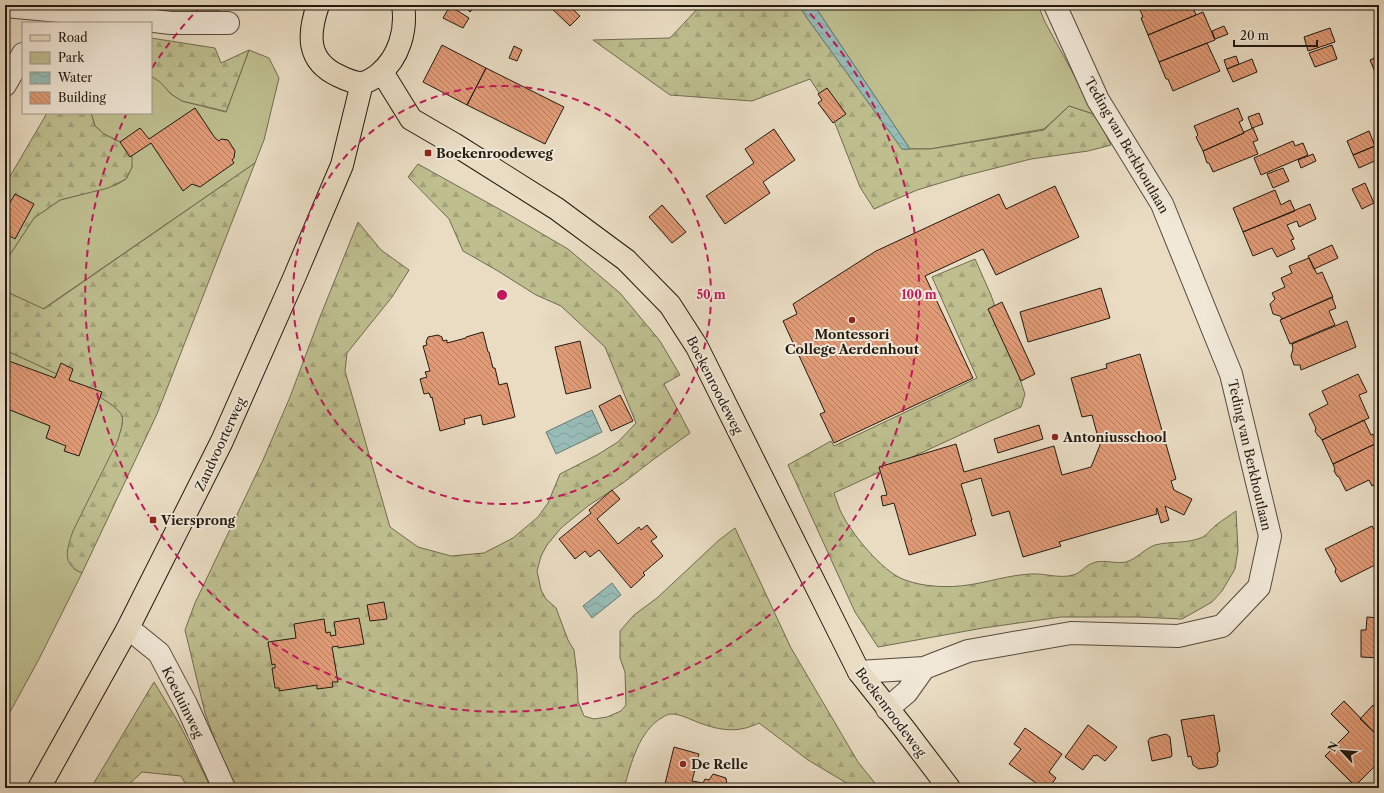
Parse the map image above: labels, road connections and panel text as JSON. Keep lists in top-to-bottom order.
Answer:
{
  "streets": {
    "main road": ["Boekenroodeweg", "Zandvoorterweg"],
    "street": ["Teding van Berkhoutlaan", "Koeduinweg"]
  },
  "crossings": [
    ["Teding van Berkhoutlaan", "Boekenroodeweg"],
    ["Zandvoorterweg", "Koeduinweg"]
  ],
  "places": {
    "transit": ["Boekenroodeweg", "Viersprong"],
    "other": ["Montessori College Aerdenhout", "Antoniusschool", "De Relle"]
  },
  "legend": [
    "Road",
    "Park",
    "Water",
    "Building"
  ],
  "scale_bar": "20 m",
  "north": "top left",
  "rings": ["50 m", "100 m"]
}
